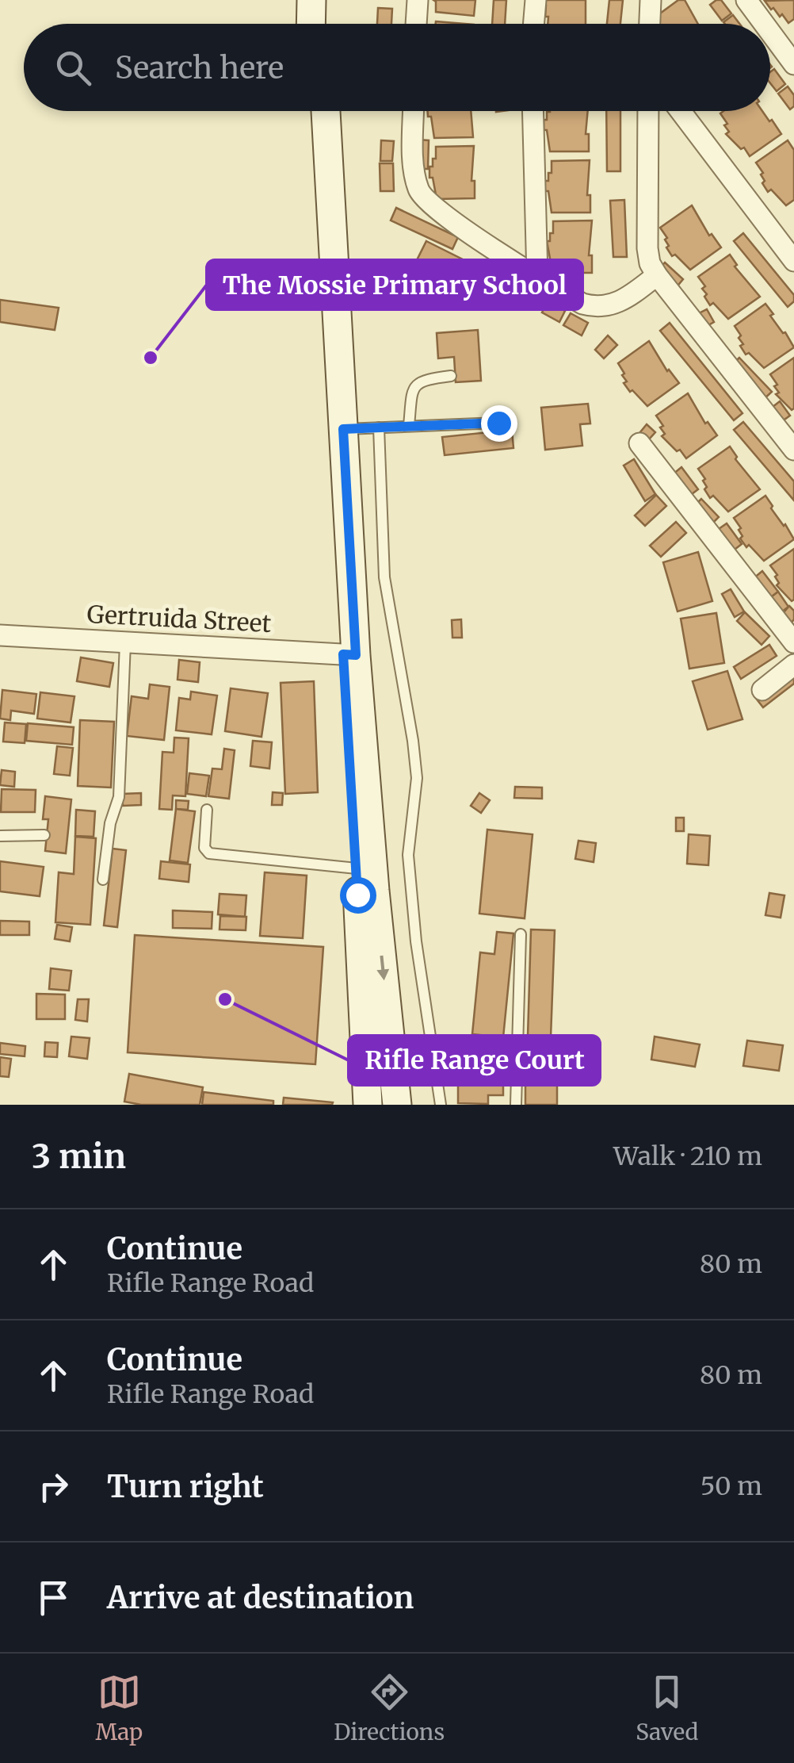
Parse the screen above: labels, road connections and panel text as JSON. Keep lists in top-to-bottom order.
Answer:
{
  "streets": {
    "street": ["Gertruida Street"]
  },
  "places": ["The Mossie Primary School", "Rifle Range Court"],
  "page": {
    "search": "Search here",
    "heading": ["3 min", "Walk · 210 m"],
    "list": [
      ["Continue", "Rifle Range Road", "80 m"],
      ["Continue", "Rifle Range Road", "80 m"],
      ["Turn right", "50 m"],
      "Arrive at destination"
    ],
    "nav": ["Map", "Directions", "Saved"]
  }
}
